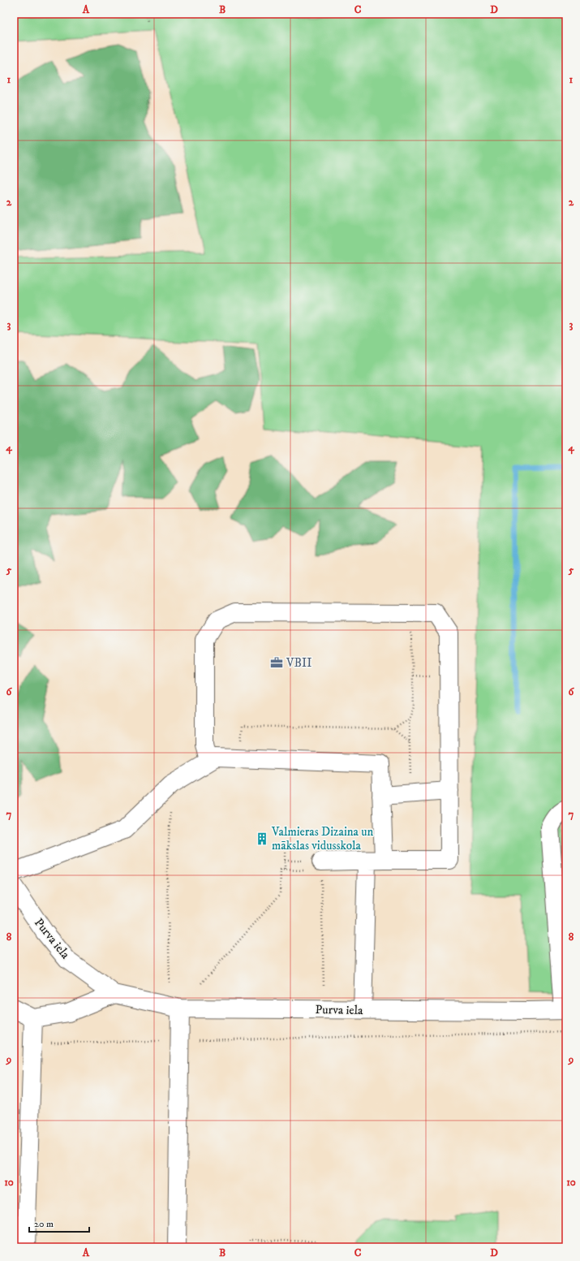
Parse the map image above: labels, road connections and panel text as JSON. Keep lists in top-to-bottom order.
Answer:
{
  "streets": {
    "street": ["Purva iela"]
  },
  "places": {
    "office": ["VBII"],
    "building": ["Valmieras Dizaina un mākslas vidusskola"]
  },
  "scale_bar": "20 m",
  "grid": {
    "columns": [
      "A",
      "B",
      "C",
      "D"
    ],
    "rows": [
      "1",
      "2",
      "3",
      "4",
      "5",
      "6",
      "7",
      "8",
      "9",
      "10"
    ]
  }
}
